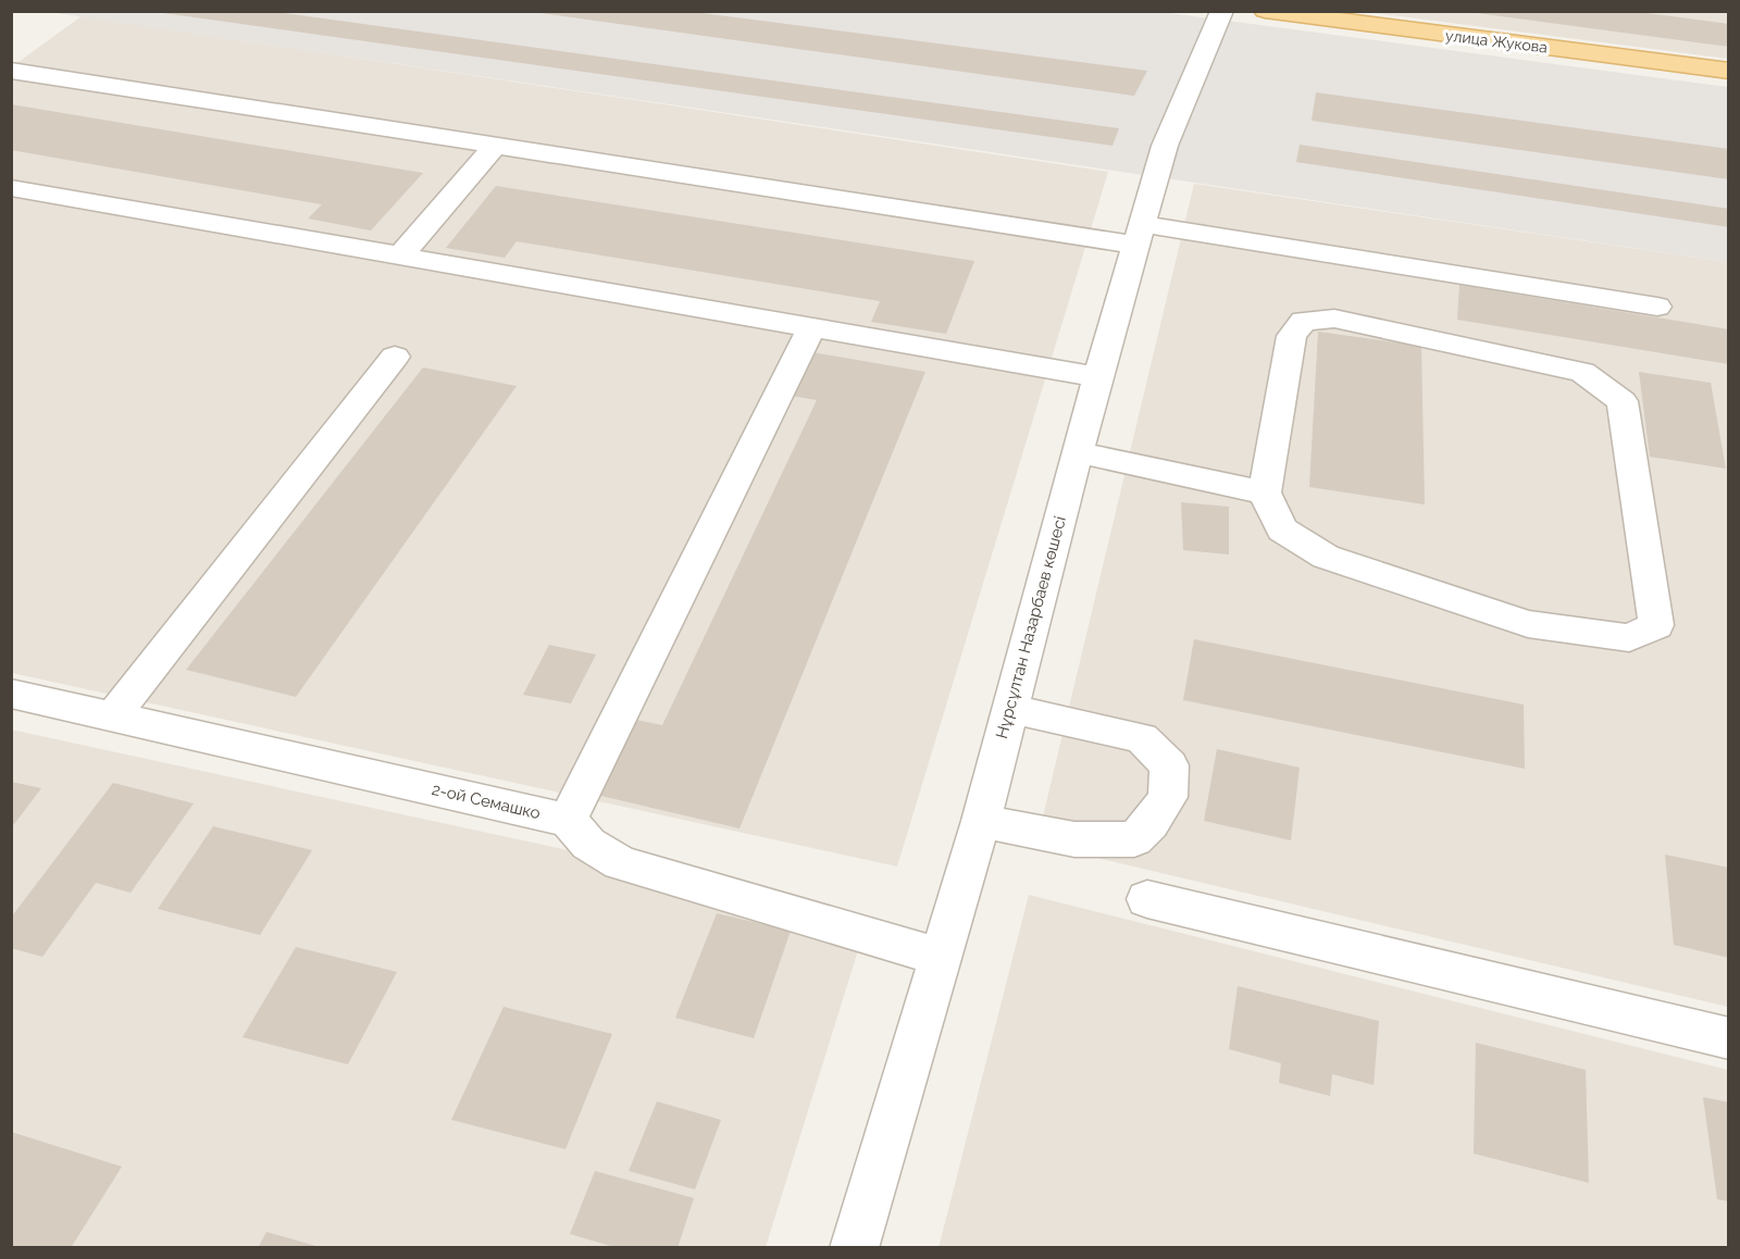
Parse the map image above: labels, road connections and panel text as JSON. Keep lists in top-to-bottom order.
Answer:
{
  "streets": {
    "main road": ["улица Жукова"],
    "street": ["Нұрсұлтан Назарбаев көшесі", "2-ой Семашко"]
  }
}
